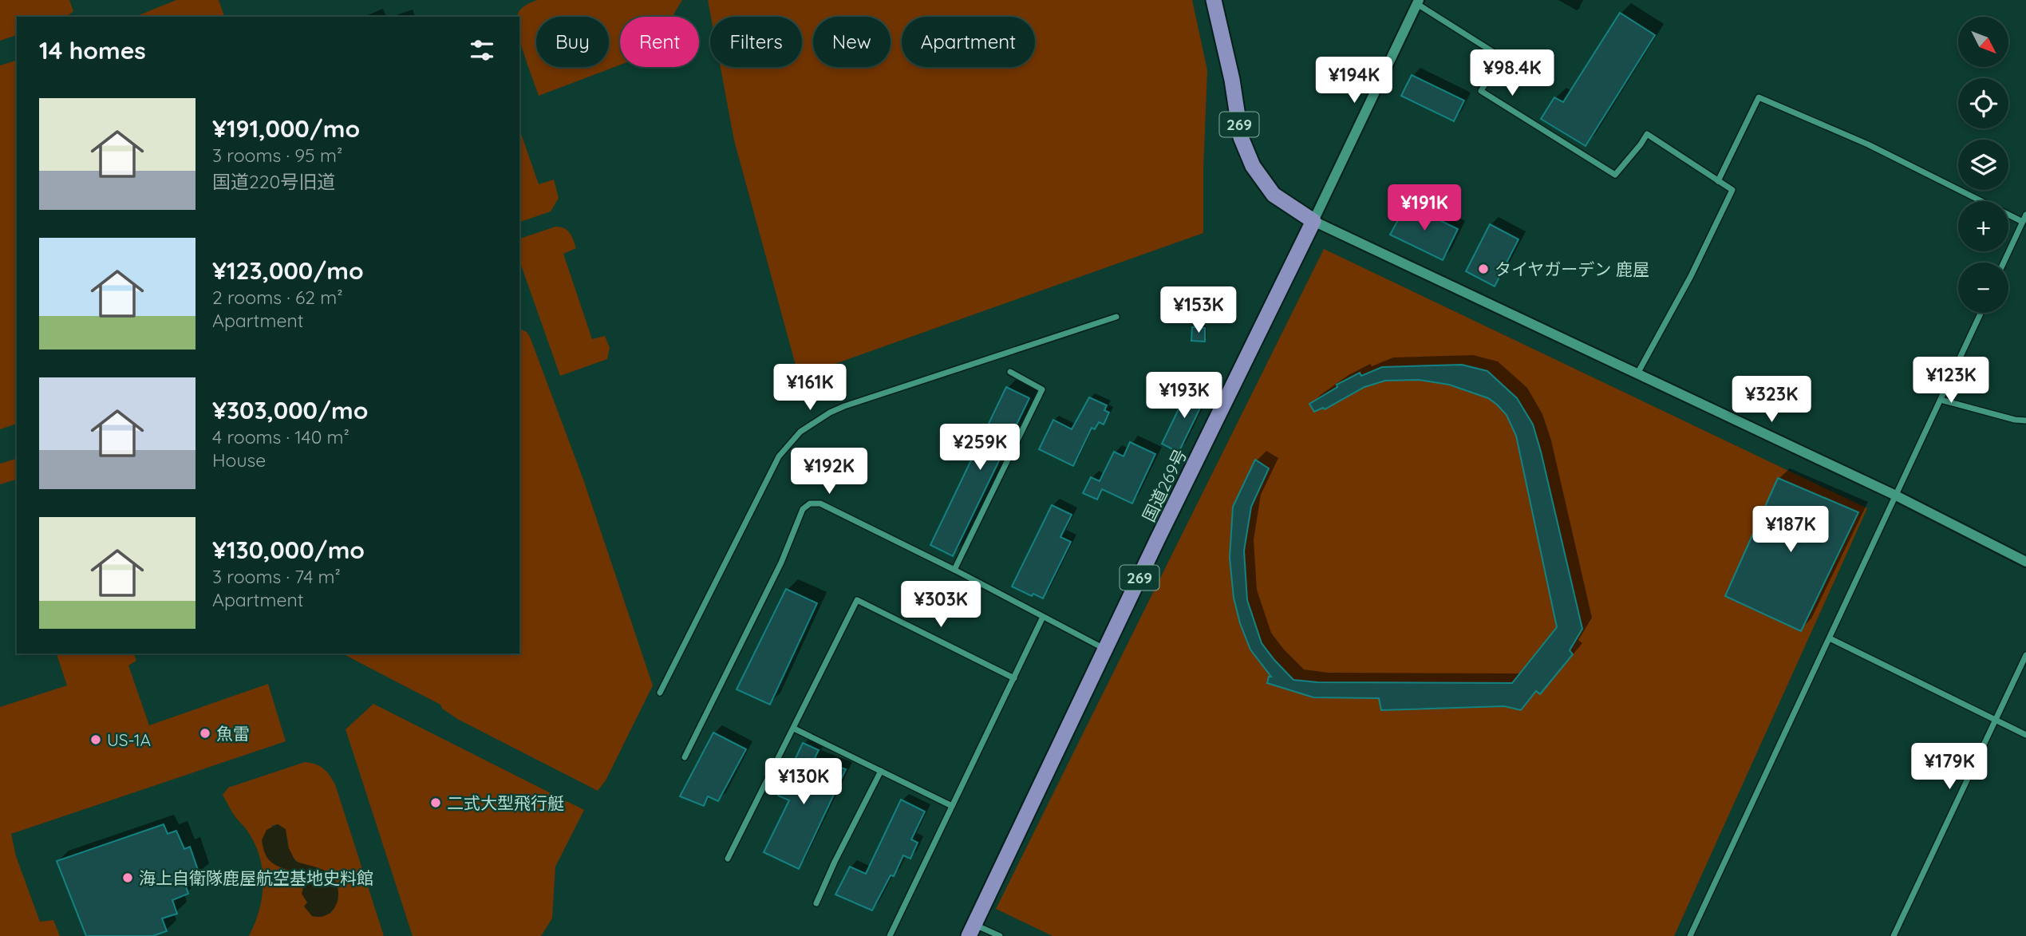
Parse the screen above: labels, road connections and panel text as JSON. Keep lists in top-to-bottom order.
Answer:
{
  "streets": {
    "highway": ["269", "国道269号"]
  },
  "crossings": [
    ["269", "国道269号"]
  ],
  "places": [
    "タイヤガーデン 鹿屋",
    "魚雷",
    "US-1A",
    "二式大型飛行艇",
    "海上自衛隊鹿屋航空基地史料館"
  ],
  "north": "bottom right",
  "page": {
    "map_buttons": ["+", "−"],
    "chip": [
      "Buy",
      "Rent",
      "Filters",
      "New",
      "Apartment"
    ],
    "heading": "14 homes",
    "price": [
      "¥98.4K",
      "¥194K",
      "¥191K",
      "¥153K",
      "¥123K",
      "¥161K",
      "¥193K",
      "¥323K",
      "¥259K",
      "¥192K",
      "¥187K",
      "¥303K",
      "¥179K",
      "¥130K"
    ],
    "list": [
      {
        "name": "¥191,000/mo",
        "note": "3 rooms · 95 m² · 国道220号旧道"
      },
      {
        "name": "¥123,000/mo",
        "note": "2 rooms · 62 m² · Apartment"
      },
      {
        "name": "¥303,000/mo",
        "note": "4 rooms · 140 m² · House"
      },
      {
        "name": "¥130,000/mo",
        "note": "3 rooms · 74 m² · Apartment"
      }
    ]
  }
}
